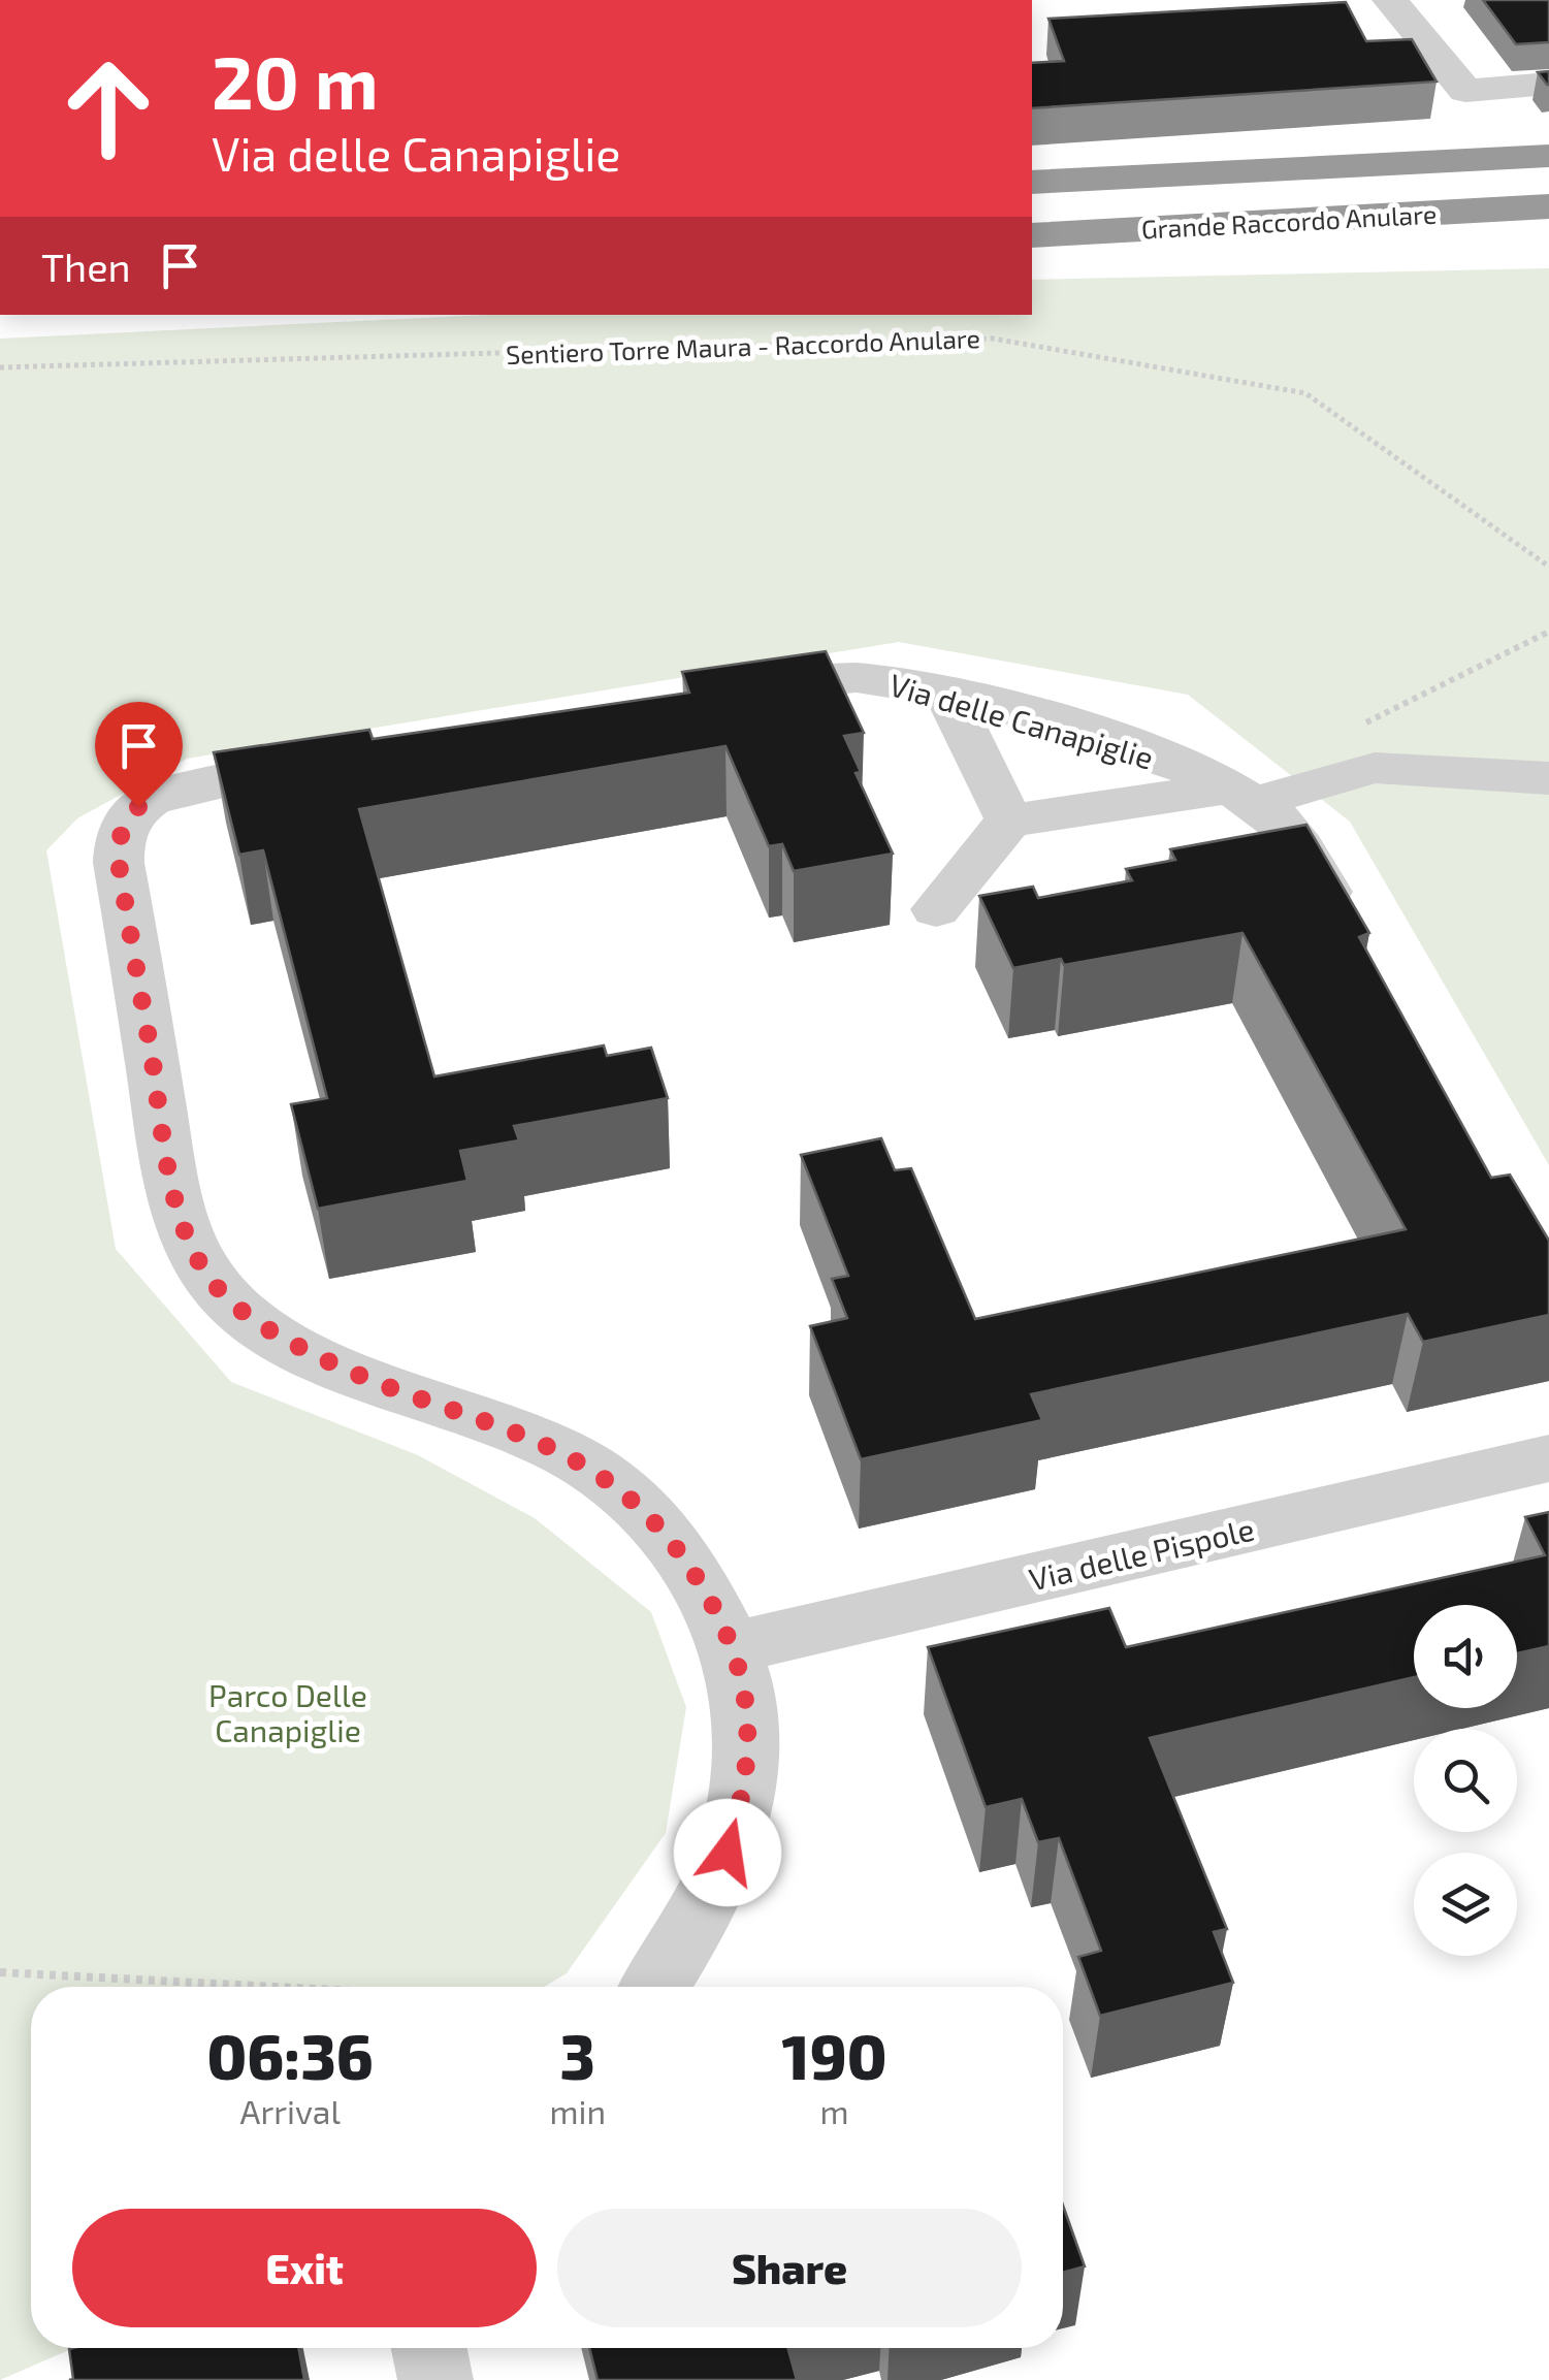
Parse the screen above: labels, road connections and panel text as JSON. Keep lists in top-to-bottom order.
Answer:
{
  "streets": {
    "highway": ["Grande Raccordo Anulare"],
    "street": ["Via delle Canapiglie", "Via delle Pispole"],
    "path": ["Sentiero Torre Maura - Raccordo Anulare"]
  },
  "parks": ["Parco Delle Canapiglie"],
  "page": {
    "turn": ["20 m", "Via delle Canapiglie"],
    "then": "Then",
    "eta": [
      "06:36",
      "Arrival",
      "3",
      "min",
      "190",
      "m"
    ],
    "buttons": ["Exit", "Share"]
  }
}
